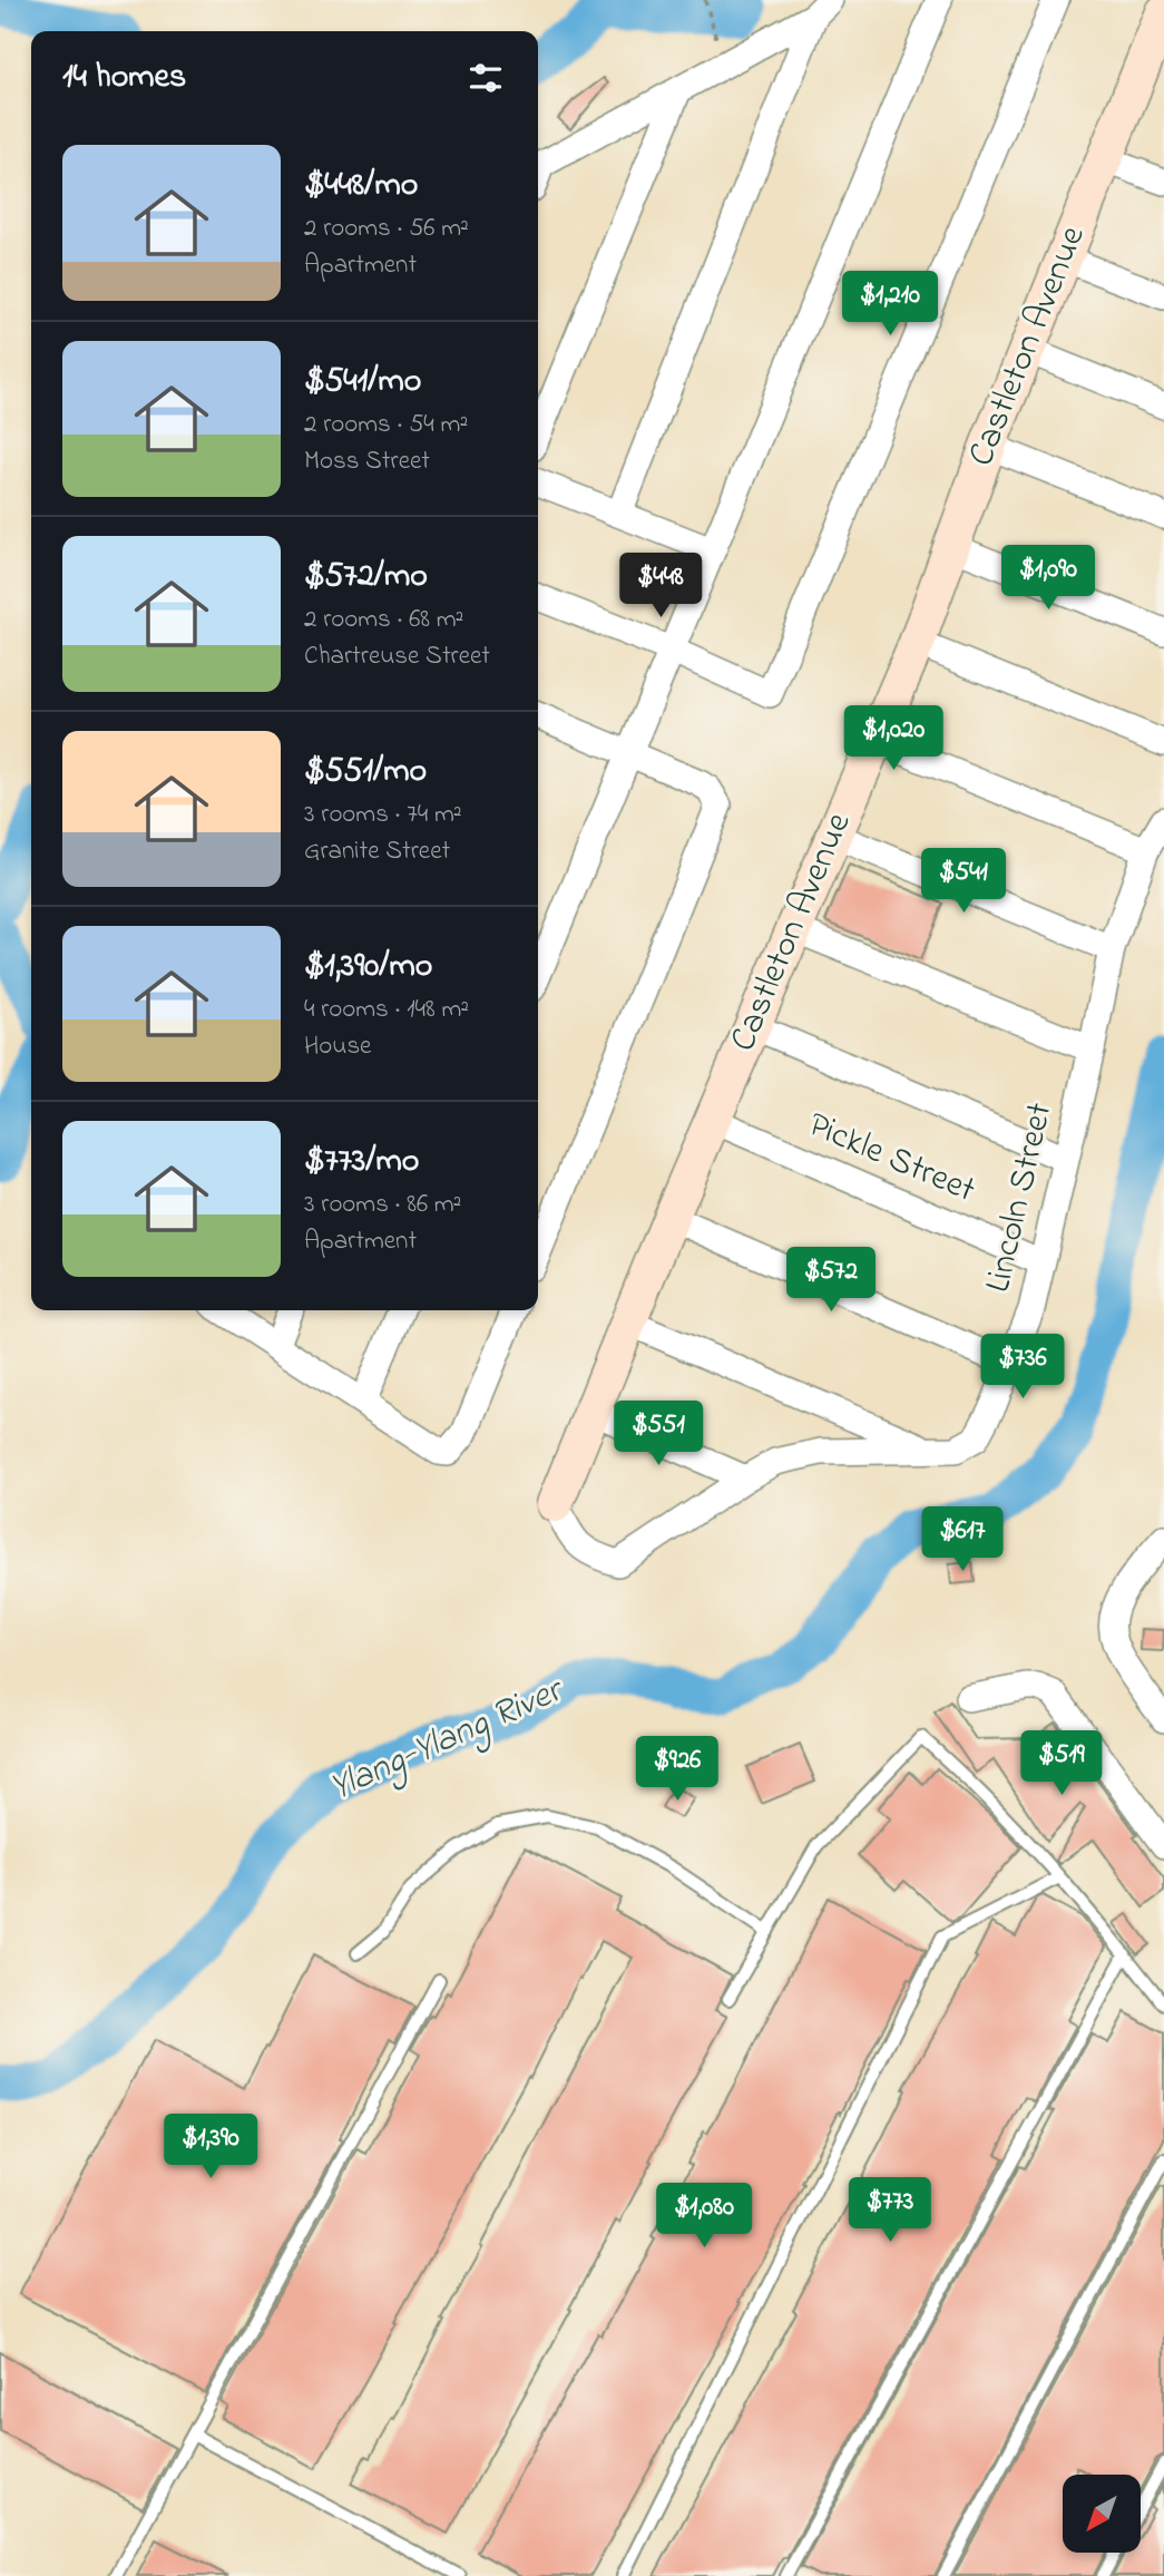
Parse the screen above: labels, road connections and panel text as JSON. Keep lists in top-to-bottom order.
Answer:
{
  "streets": {
    "street": ["Castleton Avenue", "Pickle Street", "Lincoln Street"]
  },
  "crossings": [
    ["Castleton Avenue", "Pickle Street"],
    ["Castleton Avenue", "Lincoln Street"],
    ["Pickle Street", "Lincoln Street"]
  ],
  "water": ["Ylang-Ylang River"],
  "north": "bottom left",
  "page": {
    "heading": "14 homes",
    "list": [
      {
        "name": "$448/mo",
        "note": "2 rooms · 56 m² · Apartment"
      },
      {
        "name": "$541/mo",
        "note": "2 rooms · 54 m² · Moss Street"
      },
      {
        "name": "$572/mo",
        "note": "2 rooms · 68 m² · Chartreuse Street"
      },
      {
        "name": "$551/mo",
        "note": "3 rooms · 74 m² · Granite Street"
      },
      {
        "name": "$1,390/mo",
        "note": "4 rooms · 148 m² · House"
      },
      {
        "name": "$773/mo",
        "note": "3 rooms · 86 m² · Apartment"
      }
    ],
    "price": [
      "$1,210",
      "$1,090",
      "$448",
      "$1,020",
      "$541",
      "$572",
      "$736",
      "$551",
      "$617",
      "$519",
      "$926",
      "$1,390",
      "$773",
      "$1,080"
    ]
  }
}
